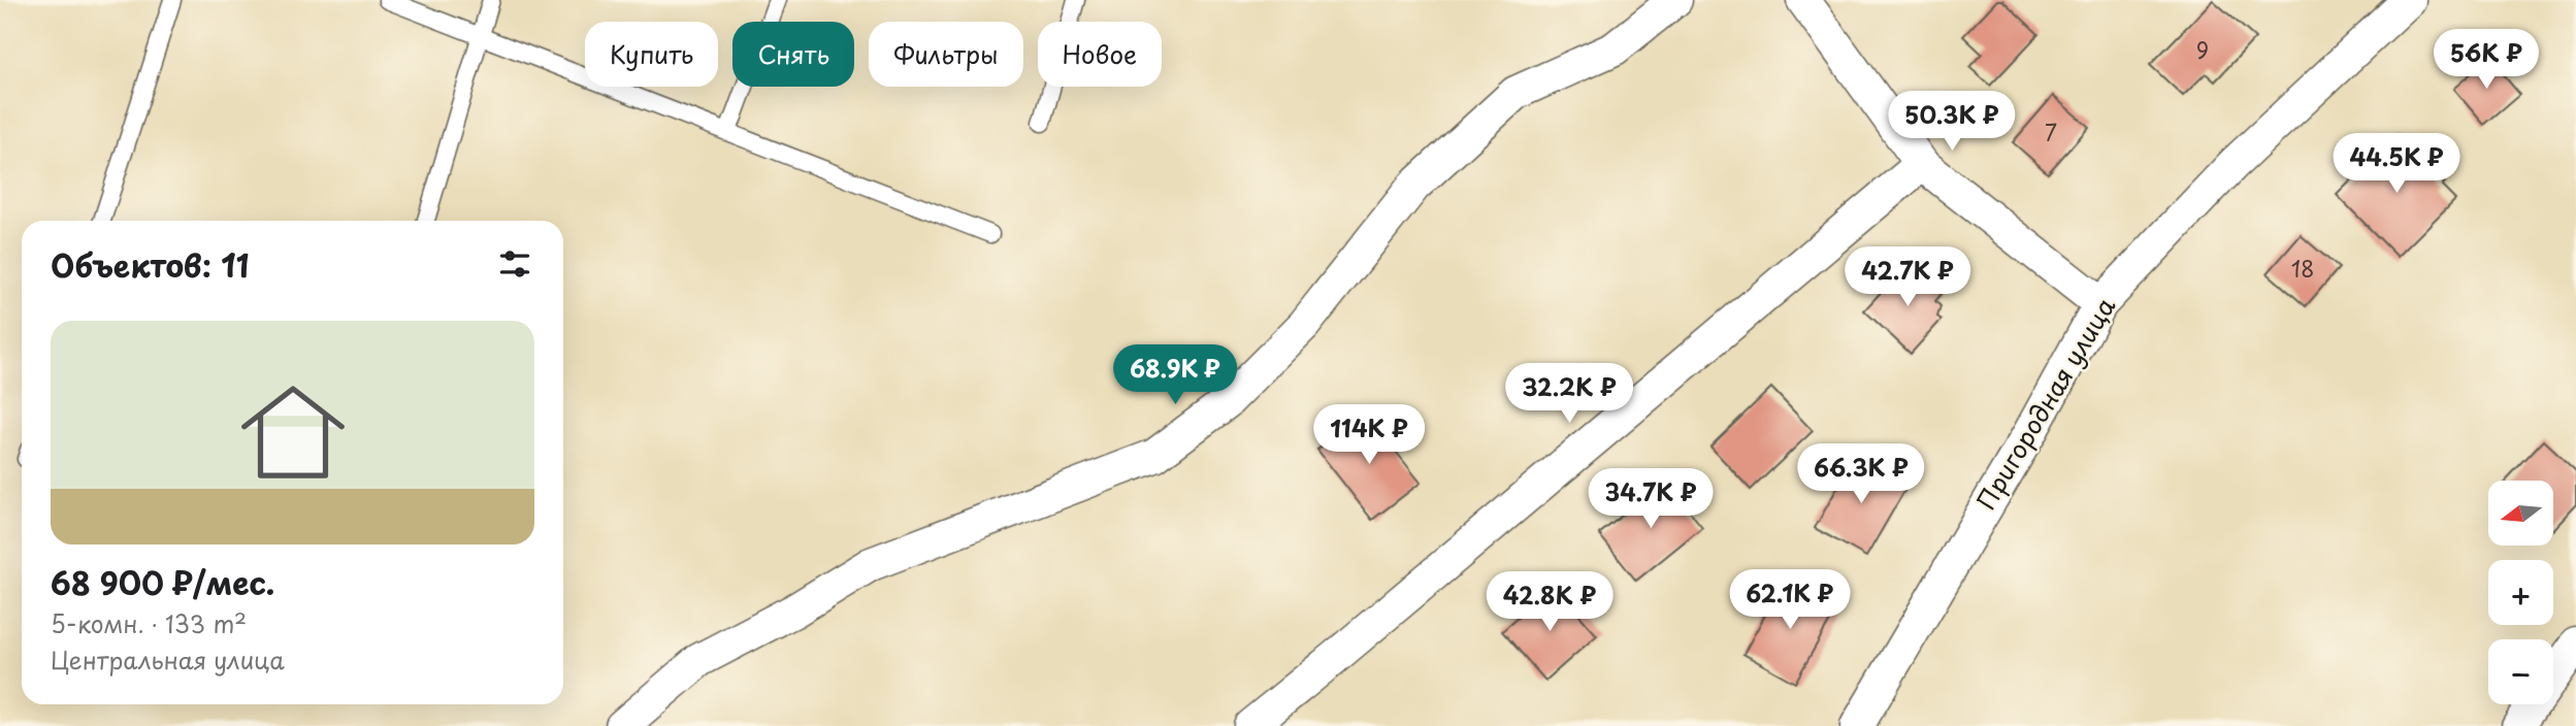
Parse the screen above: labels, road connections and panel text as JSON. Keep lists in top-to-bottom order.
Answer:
{
  "streets": {
    "street": ["Пригородная улица"]
  },
  "house_numbers": ["9", "7", "18"],
  "north": "left",
  "page": {
    "chip": [
      "Купить",
      "Снять",
      "Фильтры",
      "Новое"
    ],
    "price": [
      "56K ₽",
      "50.3K ₽",
      "44.5K ₽",
      "42.7K ₽",
      "68.9K ₽",
      "32.2K ₽",
      "114K ₽",
      "66.3K ₽",
      "34.7K ₽",
      "62.1K ₽",
      "42.8K ₽"
    ],
    "heading": "Объектов: 11",
    "list": [
      {
        "name": "68 900 ₽/мес.",
        "note": "5-комн. · 133 m² · Центральная улица"
      }
    ],
    "map_buttons": ["+", "−"]
  }
}
